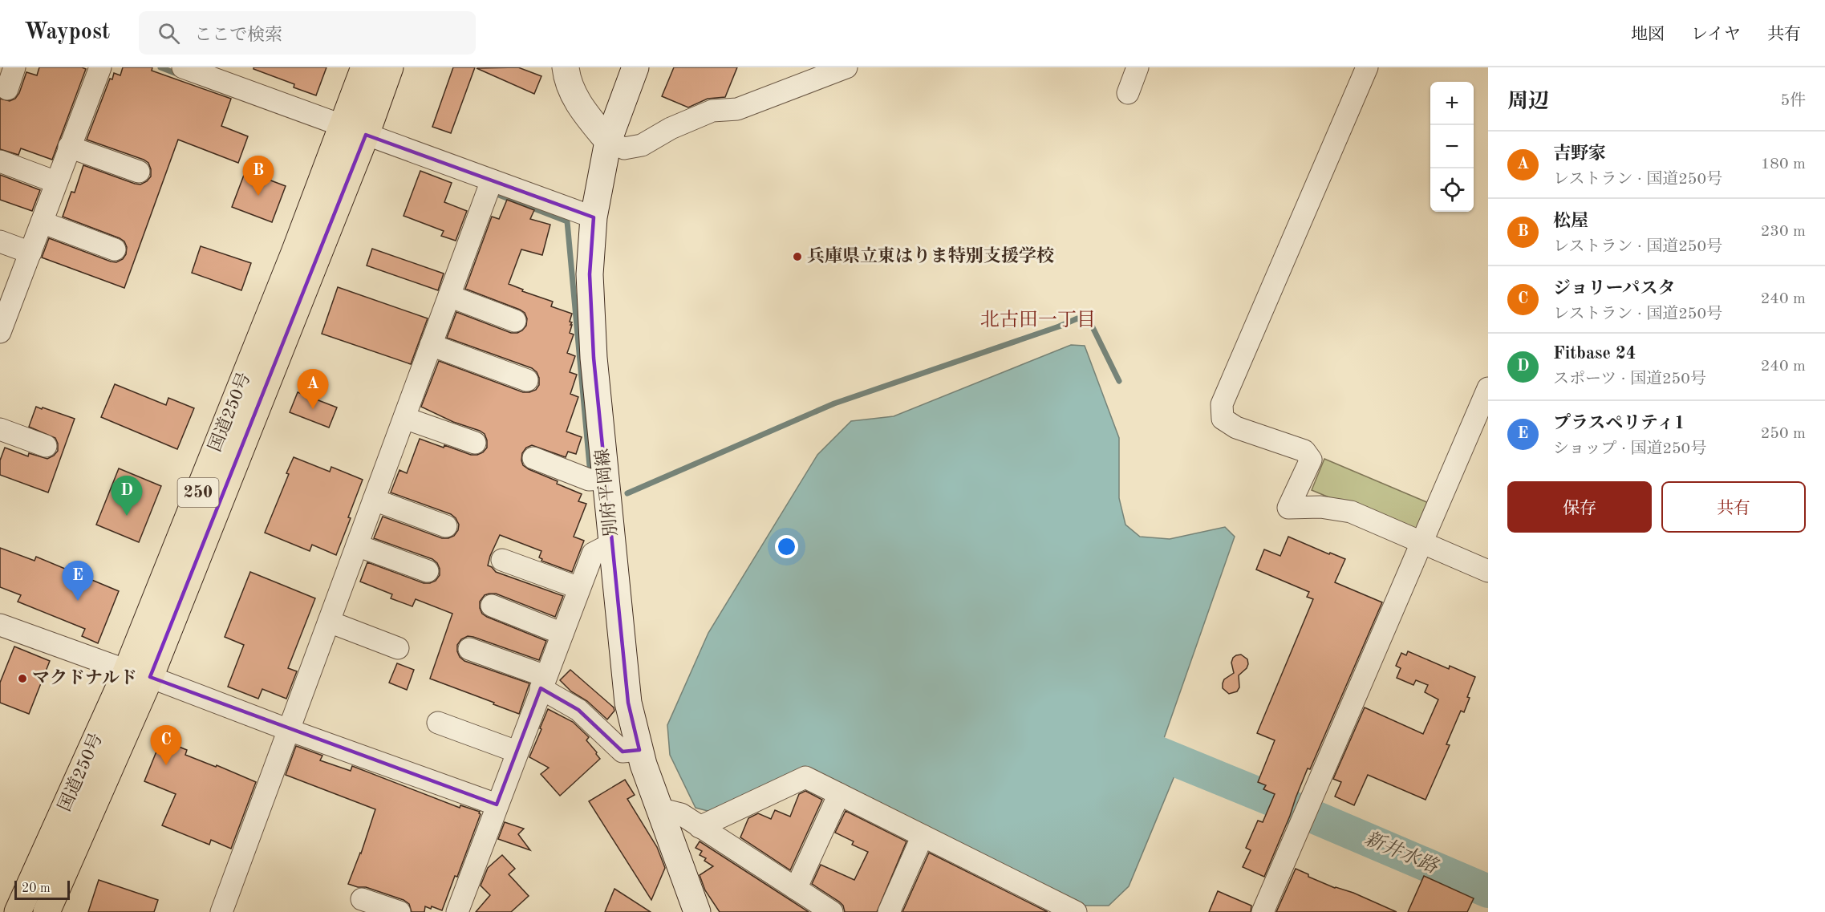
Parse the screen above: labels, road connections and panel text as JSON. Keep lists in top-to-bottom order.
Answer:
{
  "streets": {
    "highway": ["国道250号", "250"],
    "main road": ["別府平岡線"]
  },
  "districts": ["北古田一丁目"],
  "water": ["新井水路"],
  "places": ["兵庫県立東はりま特別支援学校", "マクドナルド"],
  "scale_bar": "20 m",
  "page": {
    "header": "Waypost",
    "search": "ここで検索",
    "nav": ["地図", "レイヤ", "共有"],
    "heading": ["周辺", "5件"],
    "map_buttons": ["+", "−"],
    "list": [
      {
        "mark": "A",
        "name": "吉野家",
        "note": "レストラン · 国道250号",
        "value": "180 m"
      },
      {
        "mark": "B",
        "name": "松屋",
        "note": "レストラン · 国道250号",
        "value": "230 m"
      },
      {
        "mark": "C",
        "name": "ジョリーパスタ",
        "note": "レストラン · 国道250号",
        "value": "240 m"
      },
      {
        "mark": "D",
        "name": "Fitbase 24",
        "note": "スポーツ · 国道250号",
        "value": "240 m"
      },
      {
        "mark": "E",
        "name": "プラスペリティ1",
        "note": "ショップ · 国道250号",
        "value": "250 m"
      }
    ],
    "pins": [
      "B",
      "A",
      "D",
      "E",
      "C"
    ],
    "buttons": ["保存", "共有"],
    "scale": "20 m"
  }
}
